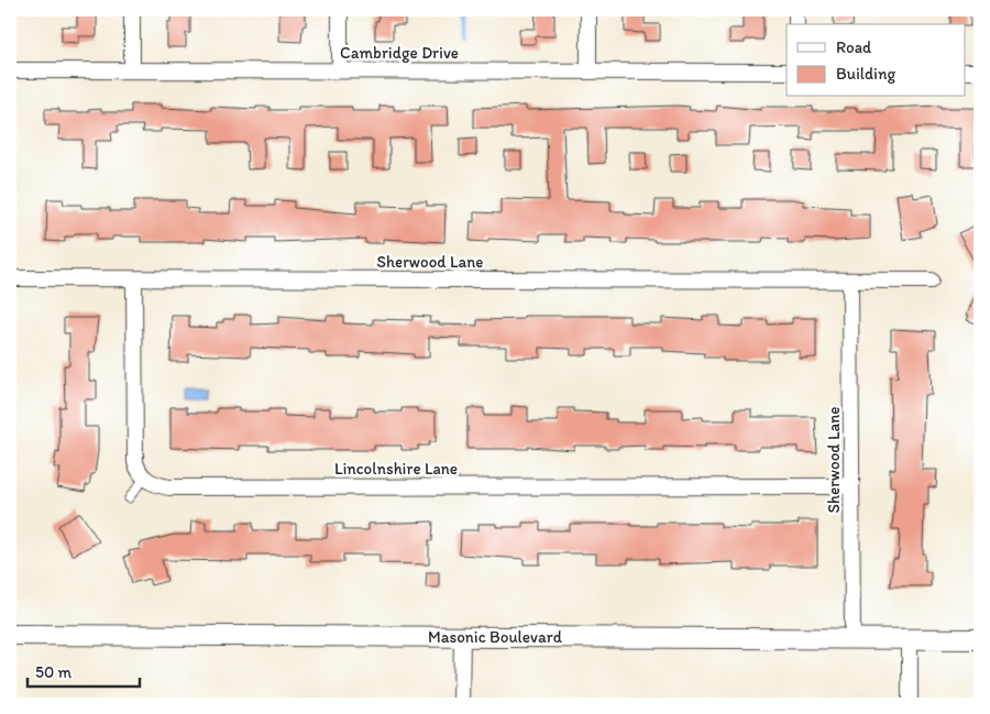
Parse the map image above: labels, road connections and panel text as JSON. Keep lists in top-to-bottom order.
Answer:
{
  "streets": {
    "street": [
      "Cambridge Drive",
      "Sherwood Lane",
      "Lincolnshire Lane",
      "Masonic Boulevard"
    ]
  },
  "crossings": [
    ["Sherwood Lane", "Lincolnshire Lane"],
    ["Sherwood Lane", "Masonic Boulevard"]
  ],
  "legend": ["Road", "Building"],
  "scale_bar": "50 m"
}
